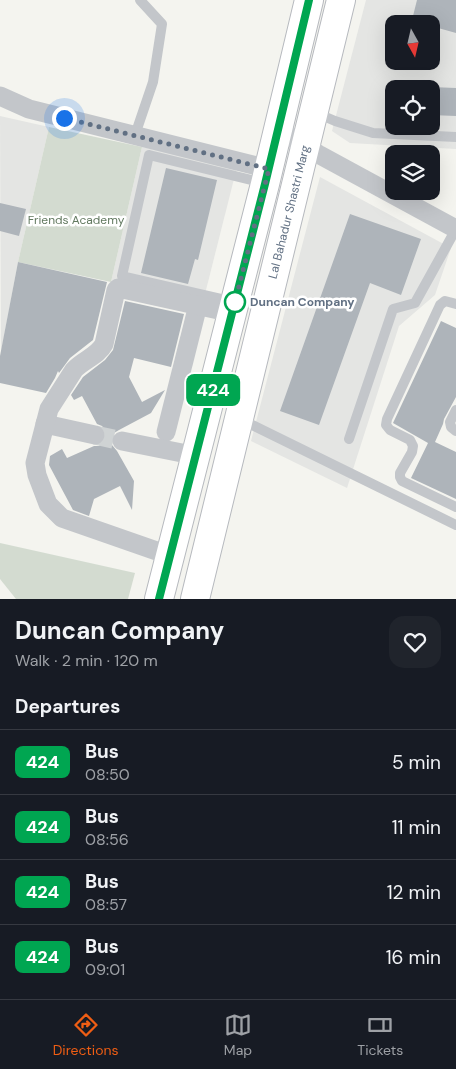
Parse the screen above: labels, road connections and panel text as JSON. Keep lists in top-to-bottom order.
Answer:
{
  "streets": {
    "main road": ["Lal Bahadur Shastri Marg"]
  },
  "parks": ["Friends Academy"],
  "places": ["Duncan Company"],
  "lines": ["bus line 424"],
  "north": "bottom",
  "page": {
    "on_map": "424",
    "heading": [
      ["Duncan Company", "Walk · 2 min · 120 m"],
      "Departures"
    ],
    "list": [
      {
        "mark": "424",
        "name": "Bus",
        "note": "08:50",
        "value": "5 min"
      },
      {
        "mark": "424",
        "name": "Bus",
        "note": "08:56",
        "value": "11 min"
      },
      {
        "mark": "424",
        "name": "Bus",
        "note": "08:57",
        "value": "12 min"
      },
      {
        "mark": "424",
        "name": "Bus",
        "note": "09:01",
        "value": "16 min"
      }
    ],
    "tabs": ["Directions", "Map", "Tickets"]
  }
}
